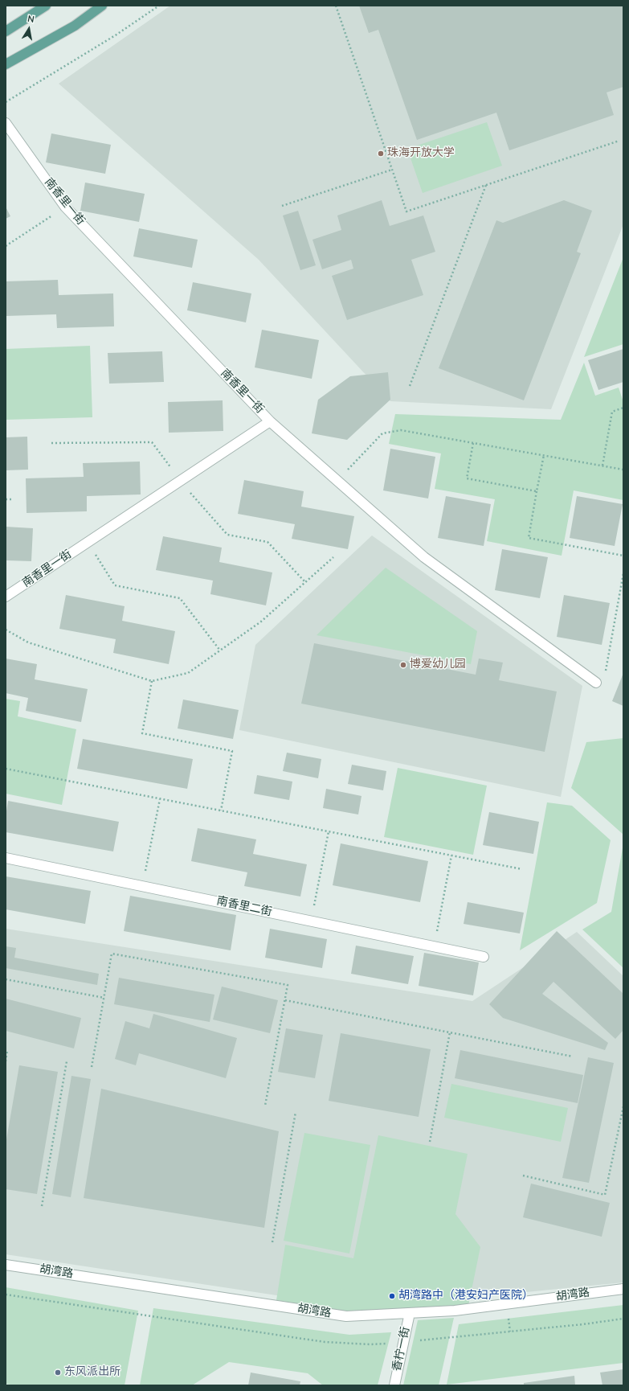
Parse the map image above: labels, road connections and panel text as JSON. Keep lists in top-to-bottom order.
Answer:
{
  "streets": {
    "street": [
      "南香里一街",
      "南香里二街",
      "胡湾路",
      "香柠一街"
    ]
  },
  "crossings": [
    ["胡湾路", "香柠一街"]
  ],
  "places": [
    "珠海开放大学",
    "博爱幼儿园",
    "胡湾路中（港安妇产医院）",
    "东风派出所"
  ],
  "north": "top"
}
